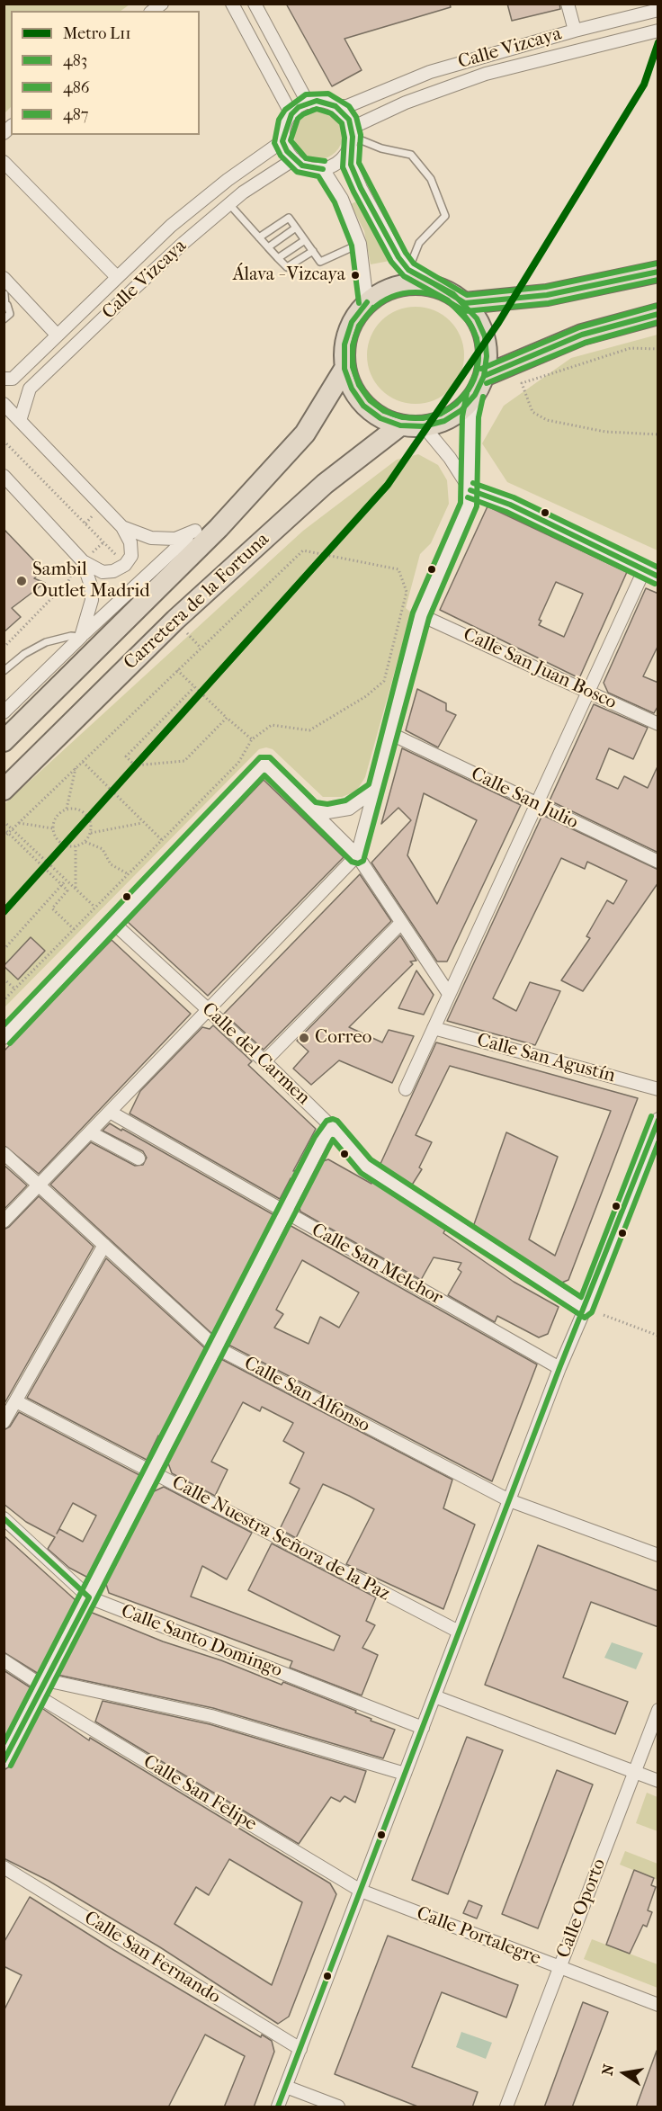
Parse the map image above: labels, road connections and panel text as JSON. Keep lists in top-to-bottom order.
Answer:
{
  "streets": {
    "main road": ["Carretera de la Fortuna"],
    "street": [
      "Calle Vizcaya",
      "Calle San Juan Bosco",
      "Calle San Julio",
      "Calle del Carmen",
      "Calle San Agustín",
      "Calle San Melchor",
      "Calle San Alfonso",
      "Calle Nuestra Señora de la Paz",
      "Calle Santo Domingo",
      "Calle San Felipe",
      "Calle Oporto",
      "Calle Portalegre",
      "Calle San Fernando"
    ]
  },
  "crossings": [
    ["Calle San Felipe", "Calle Portalegre"],
    ["Calle Oporto", "Calle Portalegre"]
  ],
  "places": ["Álava - Vizcaya", "Sambil Outlet Madrid", "Correo"],
  "lines": [
    "metro line L11",
    "transit line 487",
    "transit line 483",
    "transit line 486"
  ],
  "legend": [
    "Metro L11",
    "483",
    "486",
    "487"
  ],
  "north": "left"
}
